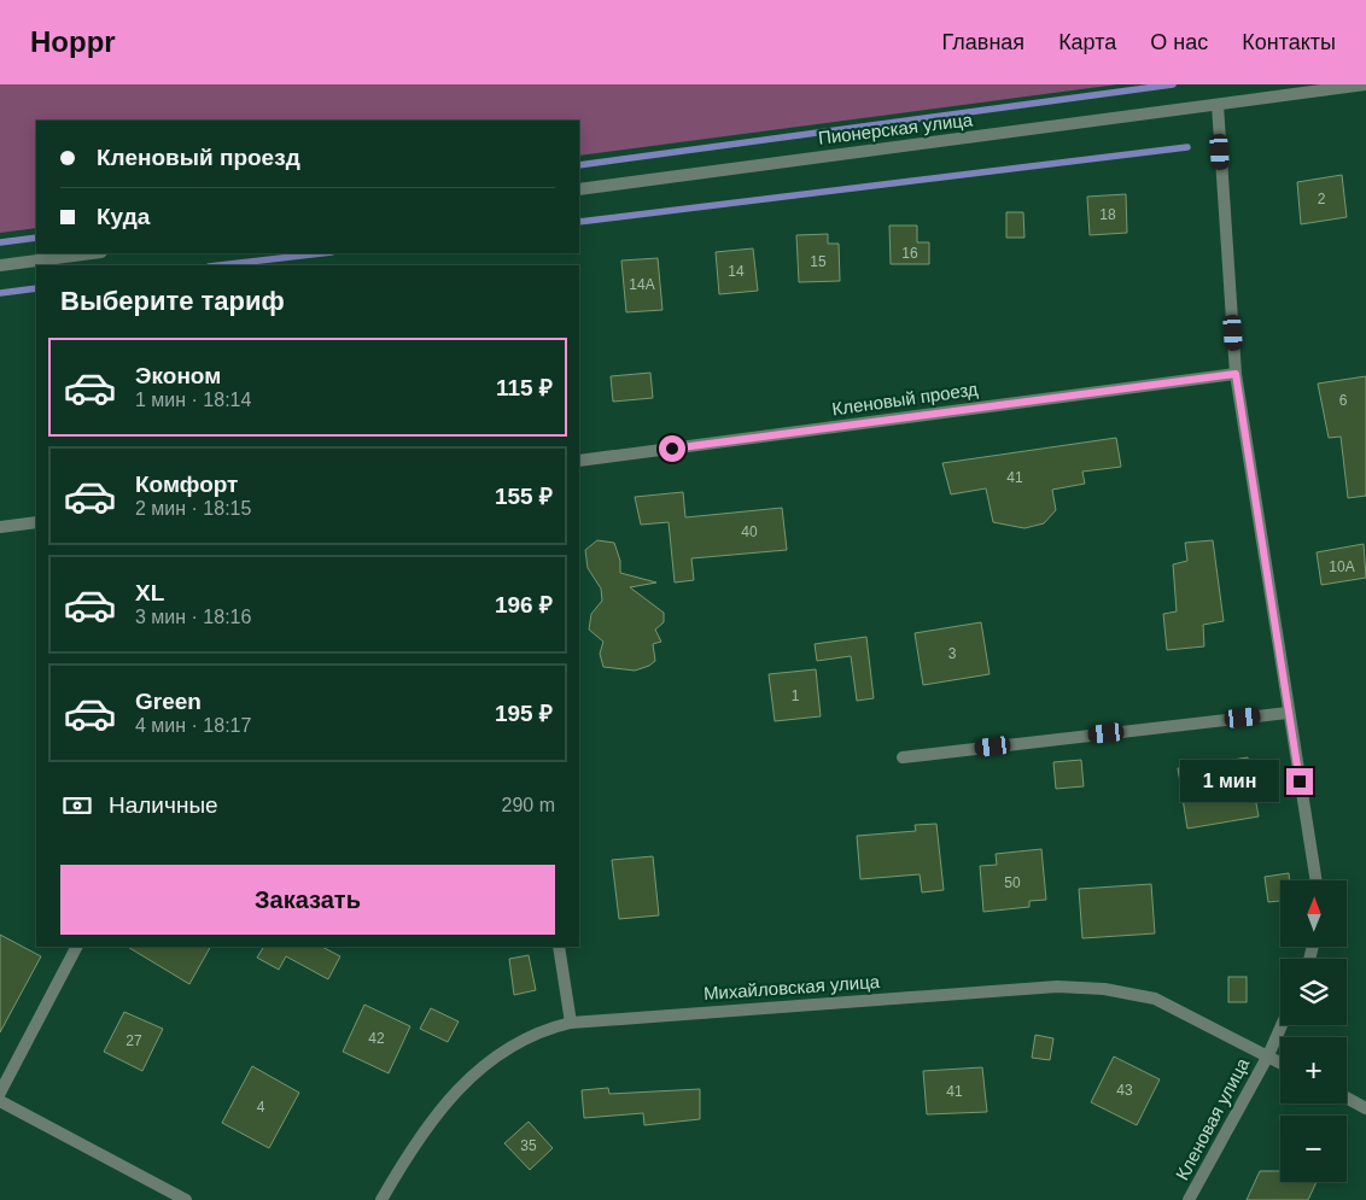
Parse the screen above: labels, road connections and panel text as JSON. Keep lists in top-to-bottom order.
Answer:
{
  "streets": {
    "street": [
      "Пионерская улица",
      "Кленовый проезд",
      "Михайловская улица",
      "Кленовая улица"
    ]
  },
  "crossings": [
    ["Михайловская улица", "Кленовая улица"]
  ],
  "house_numbers": [
    "2",
    "18",
    "16",
    "15",
    "14",
    "14А",
    "6",
    "41",
    "40",
    "10А",
    "3",
    "1",
    "50",
    "42",
    "27",
    "43",
    "41",
    "4",
    "35"
  ],
  "north": "top",
  "page": {
    "header": "Hoppr",
    "nav": [
      "Главная",
      "Карта",
      "О нас",
      "Контакты"
    ],
    "banner": ["Кленовый проезд", "Куда"],
    "heading": "Выберите тариф",
    "list": [
      {
        "name": "Эконом",
        "note": "1 мин · 18:14",
        "value": "115 ₽"
      },
      {
        "name": "Комфорт",
        "note": "2 мин · 18:15",
        "value": "155 ₽"
      },
      {
        "name": "XL",
        "note": "3 мин · 18:16",
        "value": "196 ₽"
      },
      {
        "name": "Green",
        "note": "4 мин · 18:17",
        "value": "195 ₽"
      }
    ],
    "bubble": "1 мин",
    "pay": ["Наличные", "290 m"],
    "buttons": "Заказать",
    "map_buttons": ["+", "−"]
  }
}
